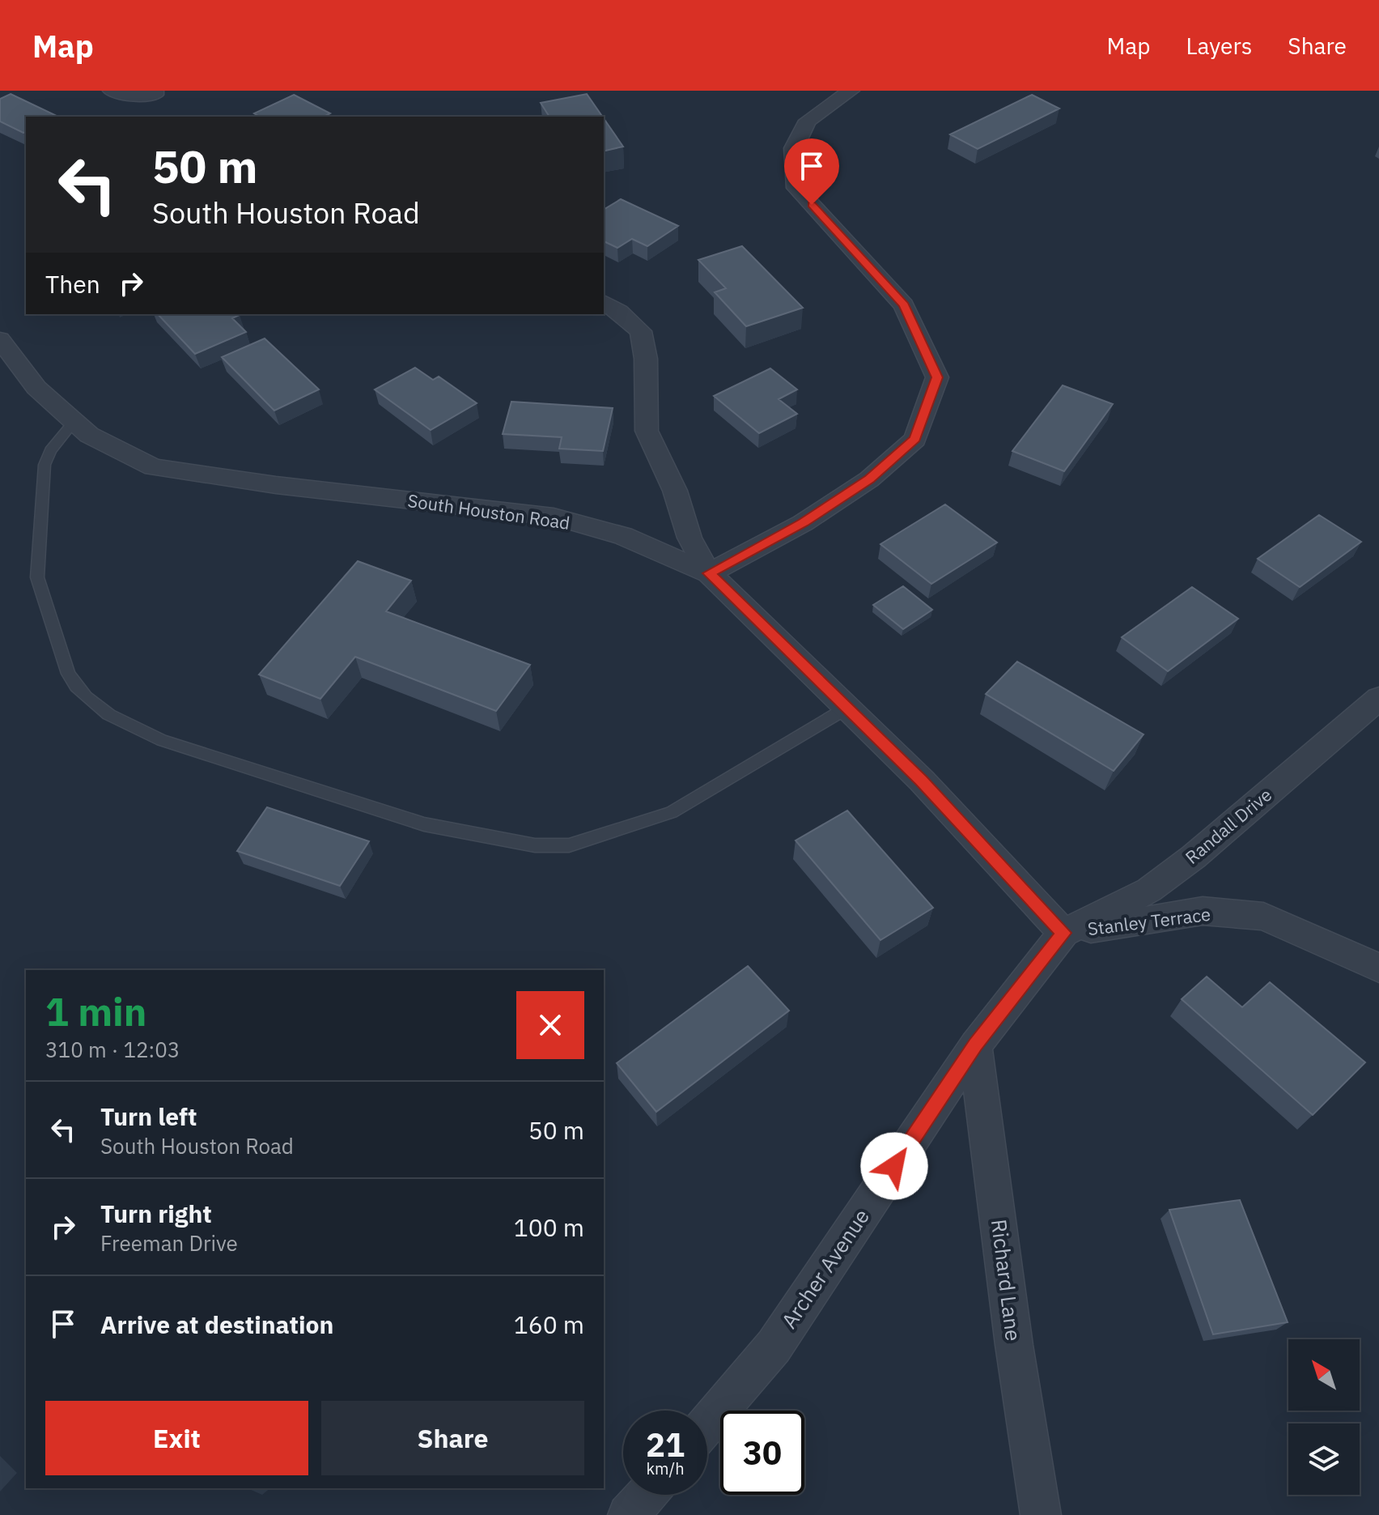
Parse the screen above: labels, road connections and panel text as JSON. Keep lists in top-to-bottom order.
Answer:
{
  "streets": {
    "street": [
      "South Houston Road",
      "Randall Drive",
      "Stanley Terrace",
      "Archer Avenue",
      "Richard Lane"
    ]
  },
  "crossings": [
    ["South Houston Road", "Randall Drive"],
    ["South Houston Road", "Stanley Terrace"],
    ["South Houston Road", "Archer Avenue"],
    ["Randall Drive", "Stanley Terrace"],
    ["Randall Drive", "Archer Avenue"],
    ["Stanley Terrace", "Archer Avenue"],
    ["Archer Avenue", "Richard Lane"]
  ],
  "north": "top left",
  "page": {
    "header": "Map",
    "nav": ["Map", "Layers", "Share"],
    "turn": ["50 m", "South Houston Road"],
    "then": "Then",
    "heading": ["1 min", "310 m · 12:03"],
    "list": [
      {
        "name": "Turn left",
        "note": "South Houston Road",
        "value": "50 m"
      },
      {
        "name": "Turn right",
        "note": "Freeman Drive",
        "value": "100 m"
      },
      {
        "name": "Arrive at destination",
        "value": "160 m"
      }
    ],
    "buttons": ["Exit", "Share"],
    "speed": "21 km/h",
    "limit": "30"
  }
}
